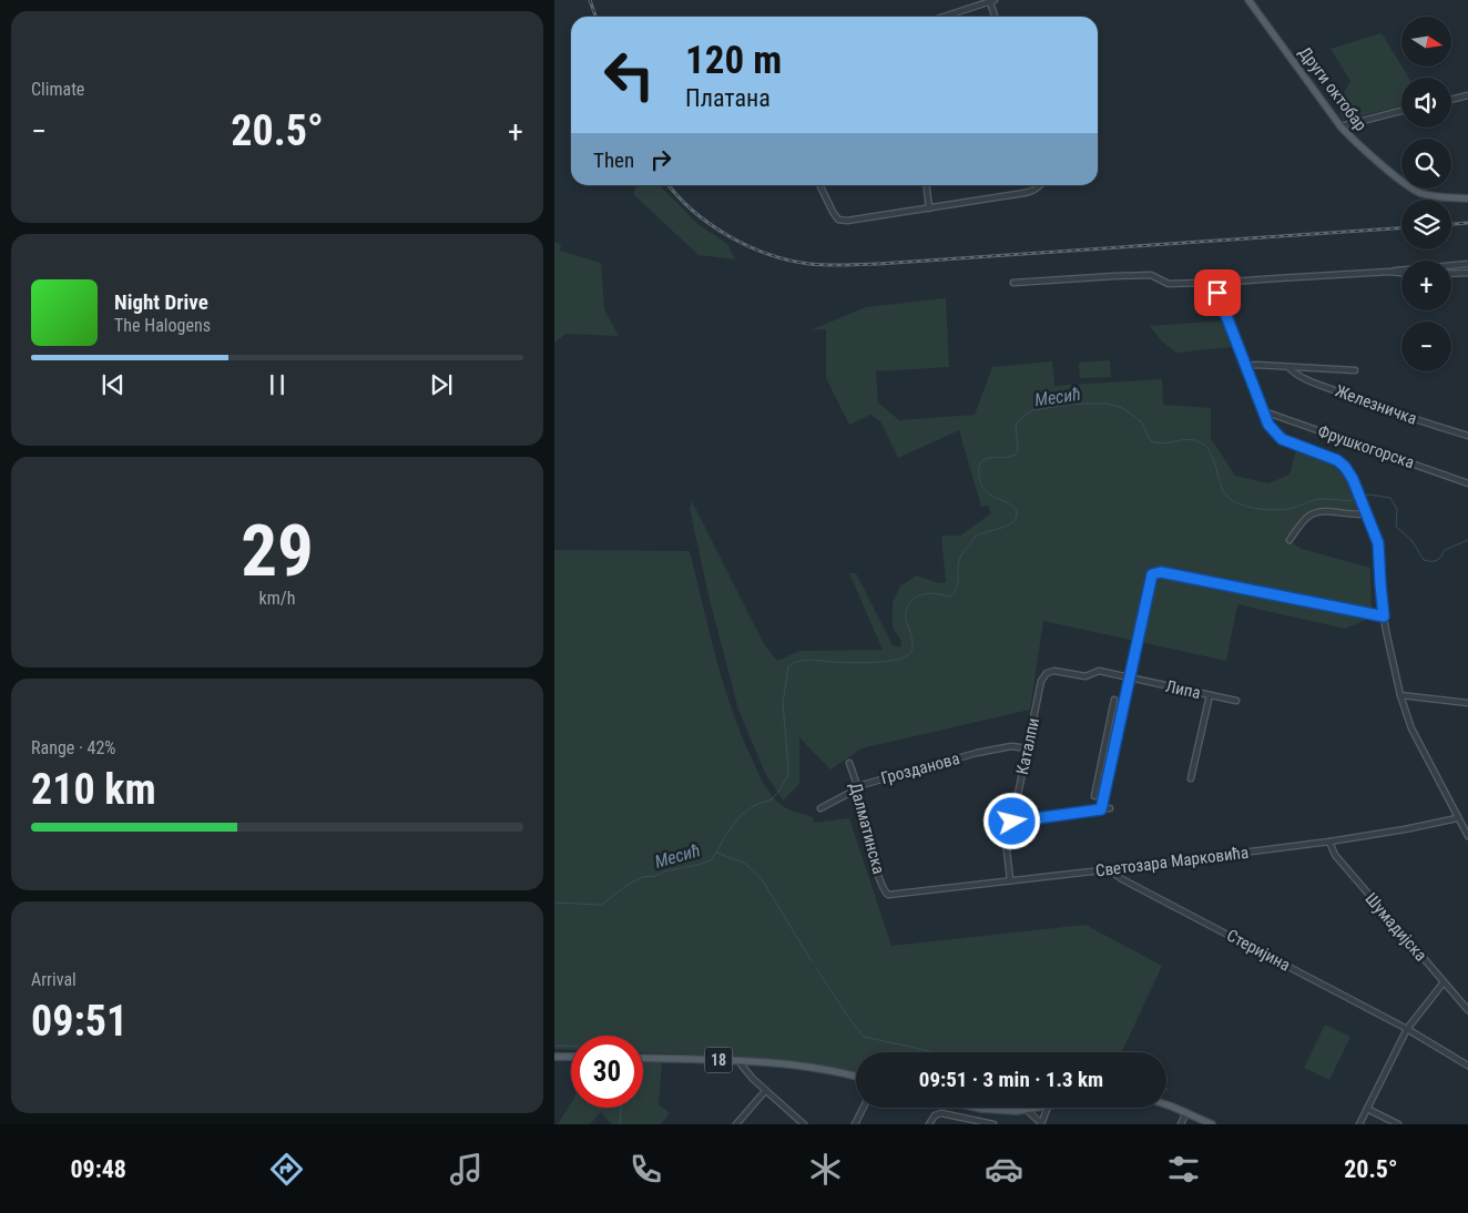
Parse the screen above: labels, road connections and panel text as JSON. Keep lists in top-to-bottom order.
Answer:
{
  "streets": {
    "main road": ["Други октобар", "18"],
    "street": [
      "Железничка",
      "Фрушкогорска",
      "Липа",
      "Каталпи",
      "Грозданова",
      "Далматинска",
      "Светозара Марковића",
      "Шумадијска",
      "Стеријина"
    ]
  },
  "crossings": [
    ["Липа", "Каталпи"],
    ["Каталпи", "Грозданова"],
    ["Каталпи", "Светозара Марковића"],
    ["Грозданова", "Далматинска"],
    ["Далматинска", "Светозара Марковића"],
    ["Светозара Марковића", "Шумадијска"],
    ["Светозара Марковића", "Стеријина"]
  ],
  "water": ["Месић"],
  "north": "right",
  "page": {
    "tile": [
      "Climate",
      ["29", "km/h"],
      ["Range · 42%", "210 km"],
      ["Arrival", "09:51"]
    ],
    "map_buttons": ["+", "−"],
    "turn": ["120 m", "Платана"],
    "heat": ["−", "20.5°", "+"],
    "then": "Then",
    "song": ["Night Drive", "The Halogens"],
    "limit": "30",
    "trip": "09:51 · 3 min · 1.3 km",
    "tabs": ["09:48", "20.5°"]
  }
}
